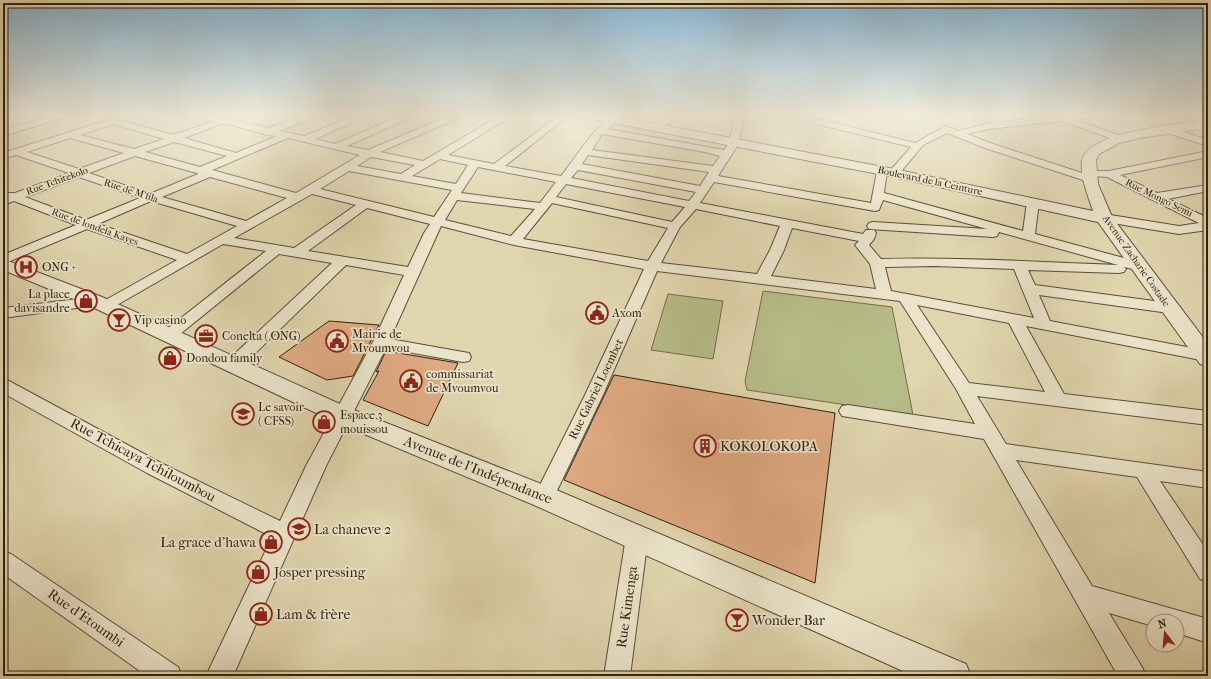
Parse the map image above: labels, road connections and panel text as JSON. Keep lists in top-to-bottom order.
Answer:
{
  "streets": {
    "street": [
      "Rue Tchitekolo",
      "Boulevard de la Ceinture",
      "Rue de M'fila",
      "Rue Mongo Semi",
      "Rue de londela Kayes",
      "Avenue Zacharie Costade",
      "Rue Gabriel Loembet",
      "Rue Tchicaya Tchiloumbou",
      "Avenue de l'Indépendance",
      "Rue Kimenga",
      "Rue d'Etoumbi"
    ]
  },
  "crossings": [
    ["Rue Tchitekolo", "Rue de M'fila"],
    ["Rue Tchitekolo", "Rue de londela Kayes"],
    ["Boulevard de la Ceinture", "Avenue Zacharie Costade"],
    ["Boulevard de la Ceinture", "Rue Gabriel Loembet"],
    ["Rue Gabriel Loembet", "Avenue de l'Indépendance"],
    ["Avenue de l'Indépendance", "Rue Kimenga"]
  ],
  "places": {
    "hospital": ["ONG +"],
    "shop": [
      "La place davisandre",
      "Dondou family",
      "Espace 3 mouissou",
      "La grace d'hawa",
      "Josper pressing",
      "Lam & frère"
    ],
    "public building": ["Axom", "Mairie de Mvoumvou", "commissariat de Mvoumvou"],
    "bar": ["Vip casino", "Wonder Bar"],
    "office": ["Conelta ( ONG)"],
    "school or university": ["Le savoir ( CFSS)", "La chaneve 2"],
    "building": ["KOKOLOKOPA"]
  },
  "north": "top"
}
